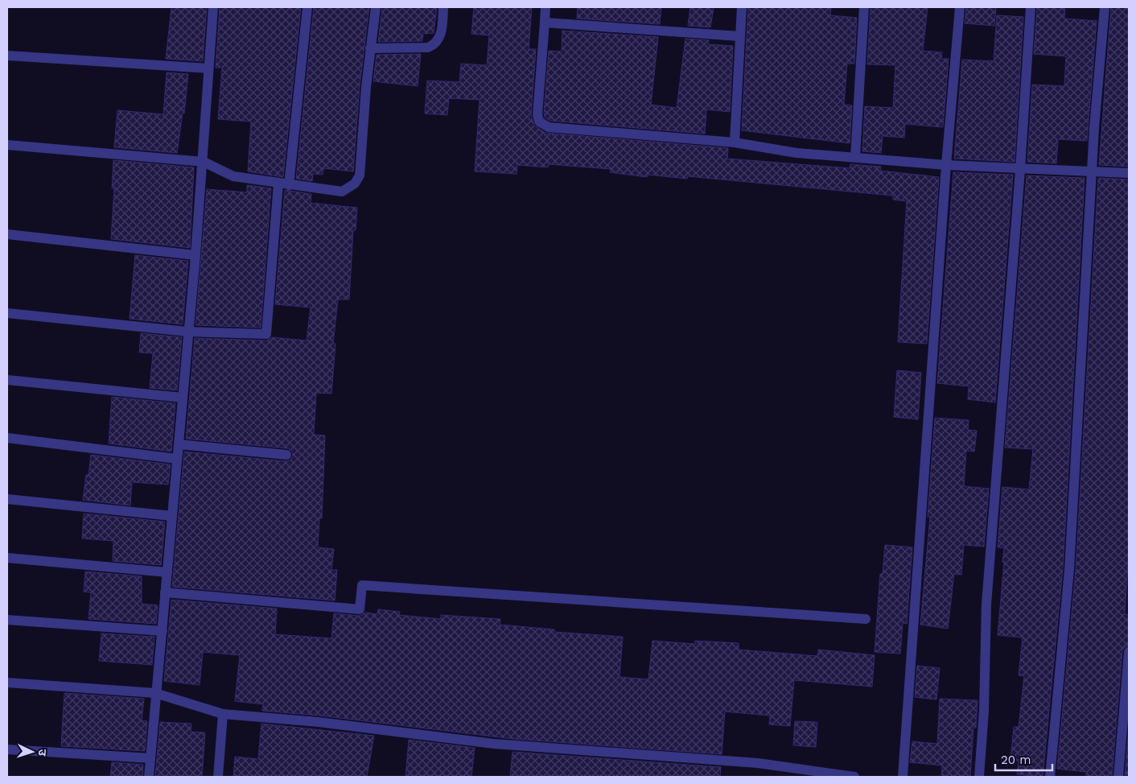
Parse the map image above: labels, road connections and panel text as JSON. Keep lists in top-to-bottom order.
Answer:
{
  "scale_bar": "20 m",
  "north": "right"
}
